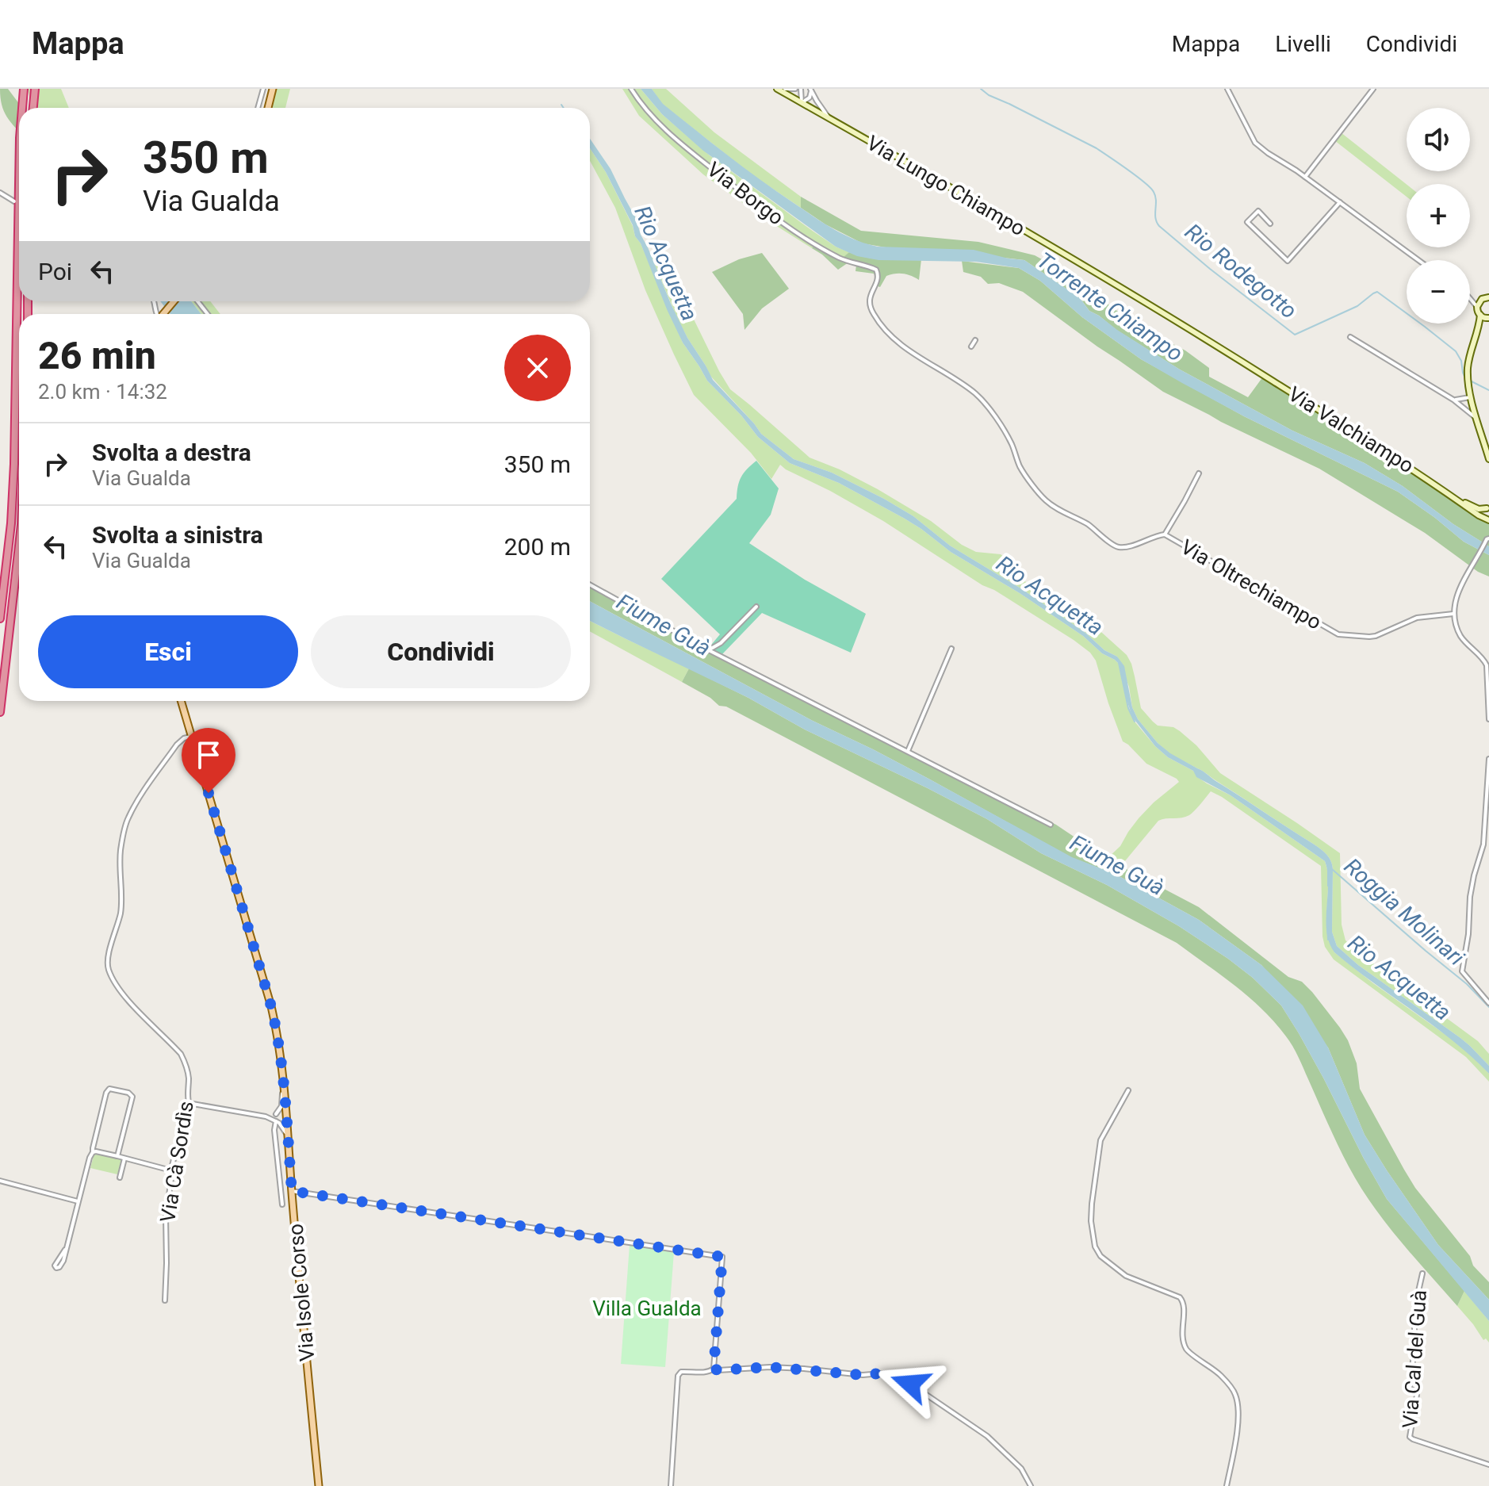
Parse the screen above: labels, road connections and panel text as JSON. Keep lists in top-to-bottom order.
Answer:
{
  "streets": {
    "main road": ["Via Lungo Chiampo", "Via Valchiampo", "Via Isole Corso"],
    "street": [
      "Via Borgo",
      "Via Oltrechiampo",
      "Via Cà Sordìs",
      "Via Cal del Guà"
    ]
  },
  "crossings": [
    ["Via Lungo Chiampo", "Via Valchiampo"],
    ["Via Borgo", "Via Oltrechiampo"],
    ["Via Cà Sordìs", "Via Isole Corso"]
  ],
  "water": [
    "Rio Acquetta",
    "Rio Rodegotto",
    "Torrente Chiampo",
    "Fiume Guà",
    "Roggia Molinari"
  ],
  "parks": ["Villa Gualda"],
  "page": {
    "header": "Mappa",
    "nav": ["Mappa", "Livelli", "Condividi"],
    "map_buttons": ["+", "−"],
    "turn": ["350 m", "Via Gualda"],
    "then": "Poi",
    "heading": ["26 min", "2.0 km · 14:32"],
    "list": [
      {
        "name": "Svolta a destra",
        "note": "Via Gualda",
        "value": "350 m"
      },
      {
        "name": "Svolta a sinistra",
        "note": "Via Gualda",
        "value": "200 m"
      }
    ],
    "buttons": ["Esci", "Condividi"]
  }
}
